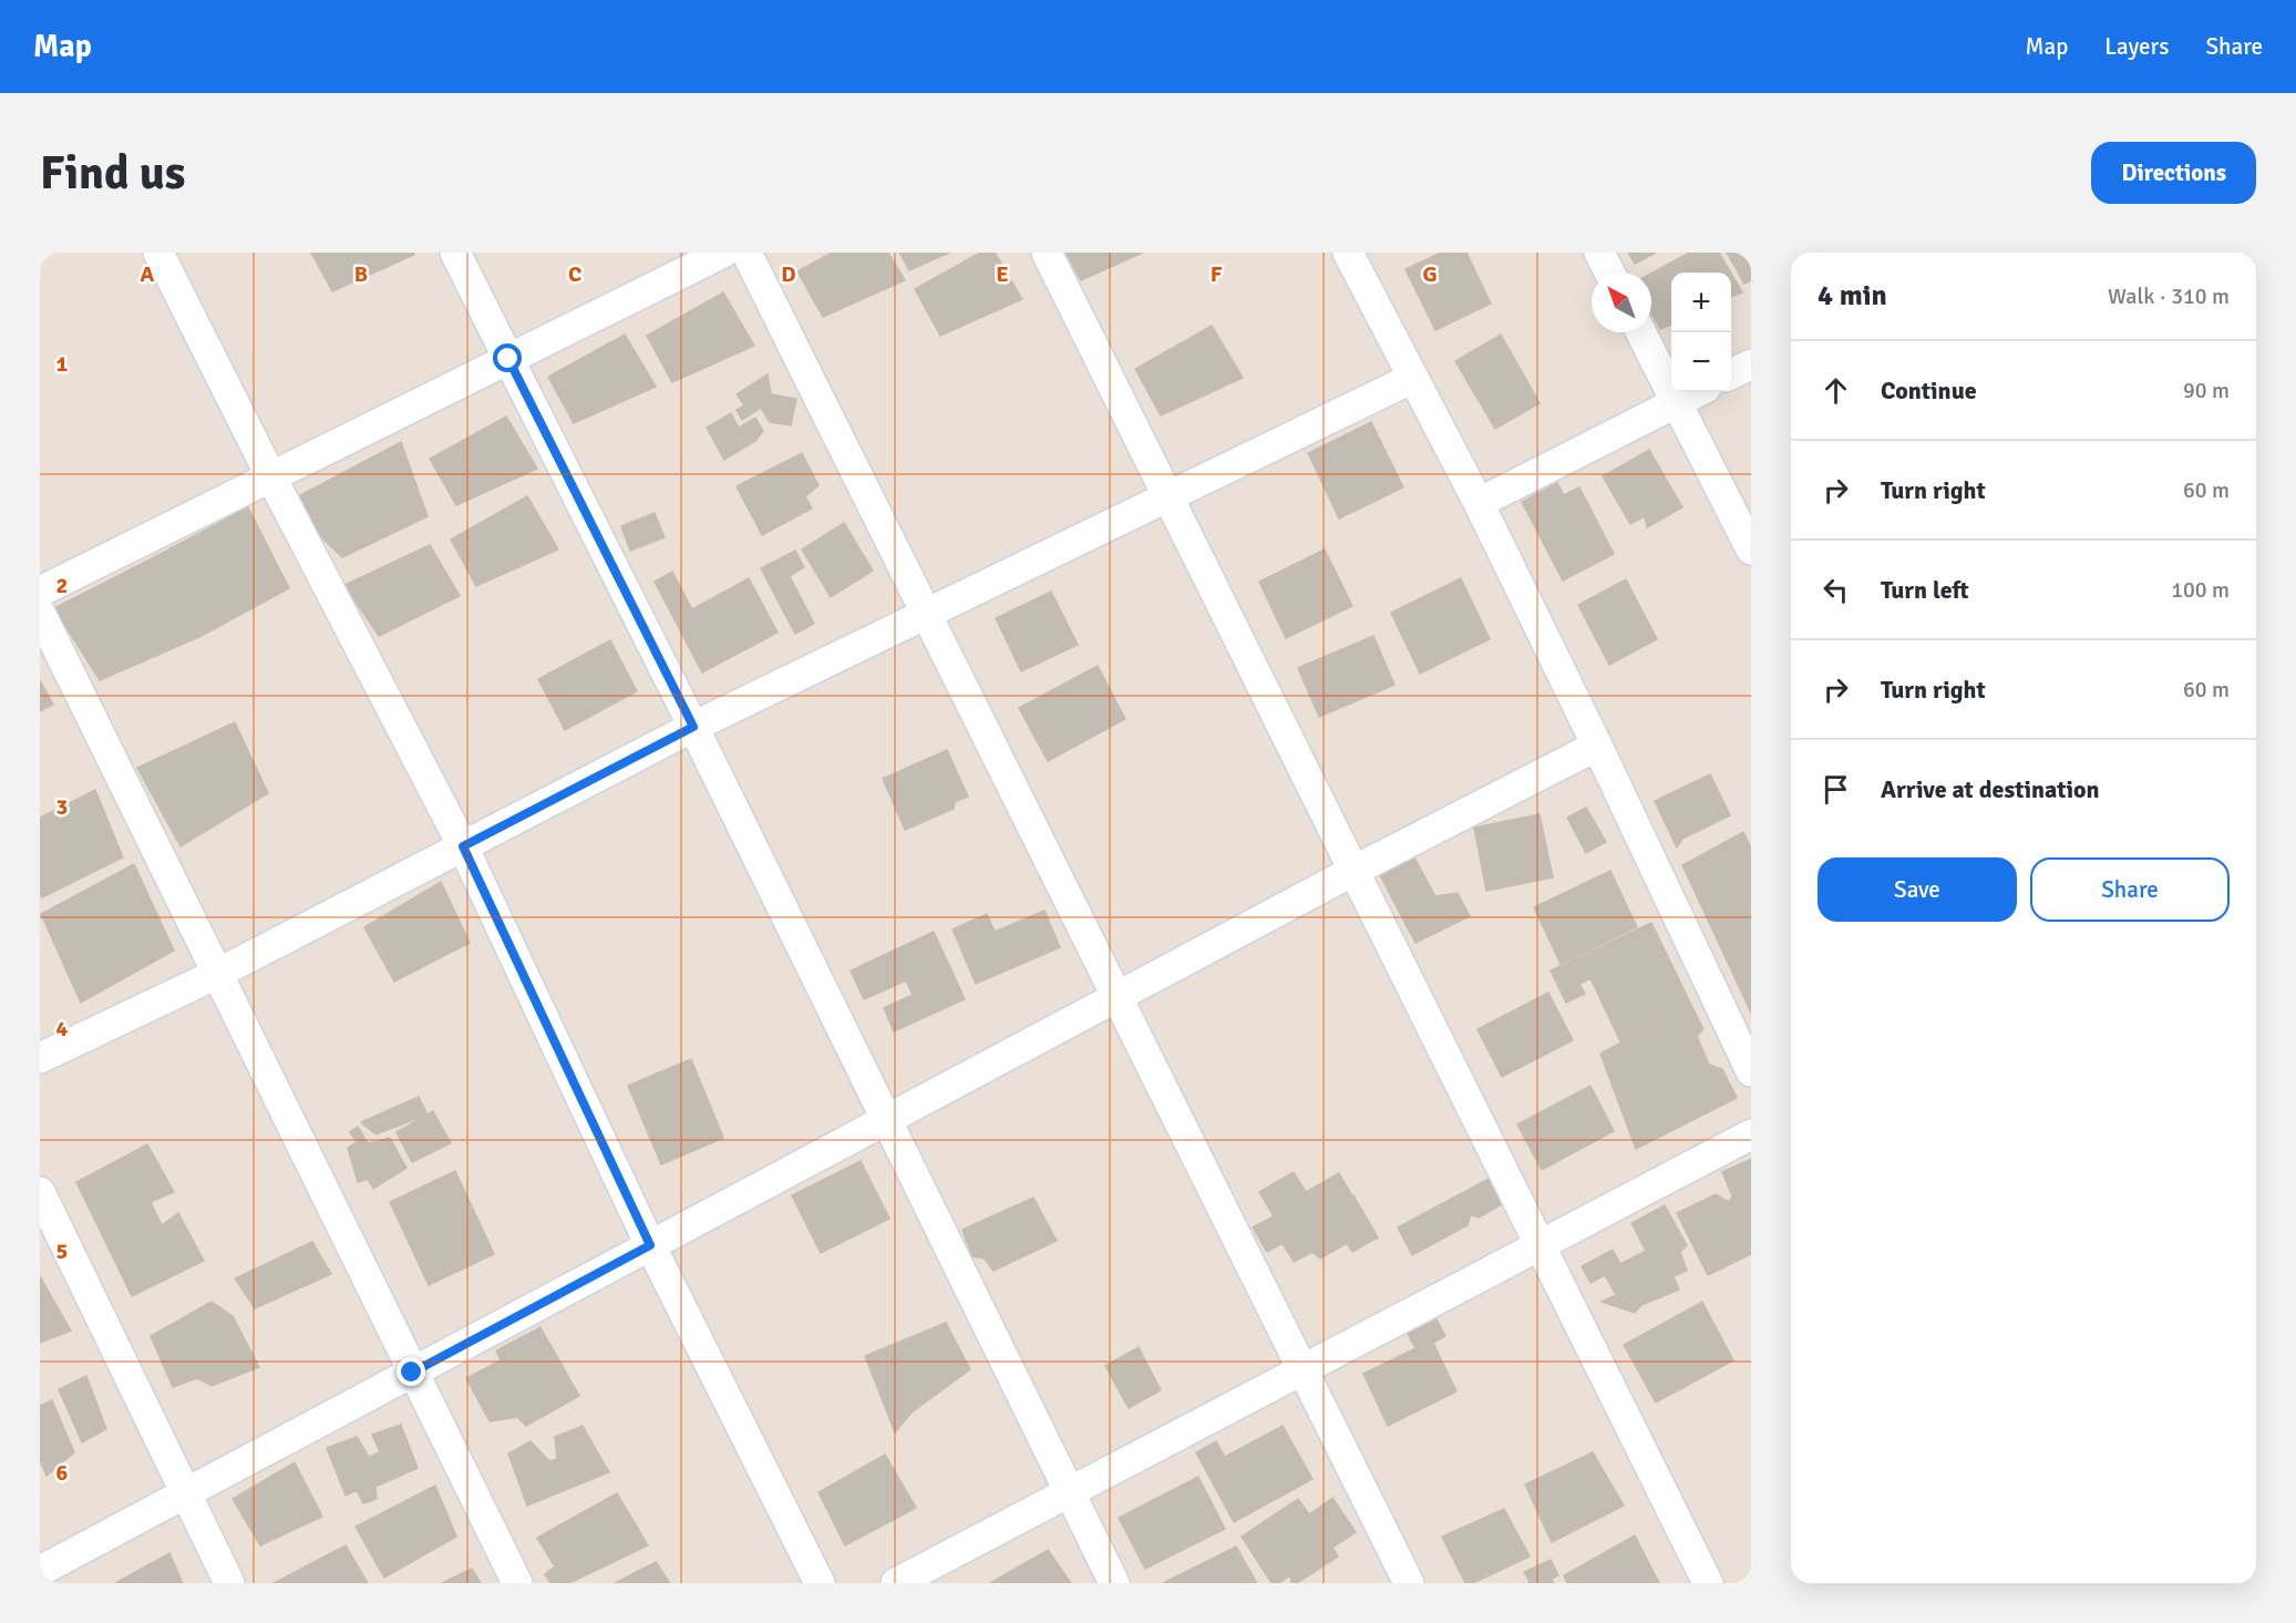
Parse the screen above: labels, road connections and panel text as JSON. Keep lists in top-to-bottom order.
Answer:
{
  "north": "top left",
  "page": {
    "header": "Map",
    "nav": ["Map", "Layers", "Share"],
    "buttons": [
      "Directions",
      ["Save", "Share"]
    ],
    "title": "Find us",
    "heading": ["4 min", "Walk · 310 m"],
    "map_buttons": ["+", "−"],
    "list": [
      ["Continue", "90 m"],
      ["Turn right", "60 m"],
      ["Turn left", "100 m"],
      ["Turn right", "60 m"],
      "Arrive at destination"
    ]
  },
  "grid": {
    "columns": [
      "A",
      "B",
      "C",
      "D",
      "E",
      "F",
      "G"
    ],
    "rows": [
      "1",
      "2",
      "3",
      "4",
      "5",
      "6"
    ]
  }
}
